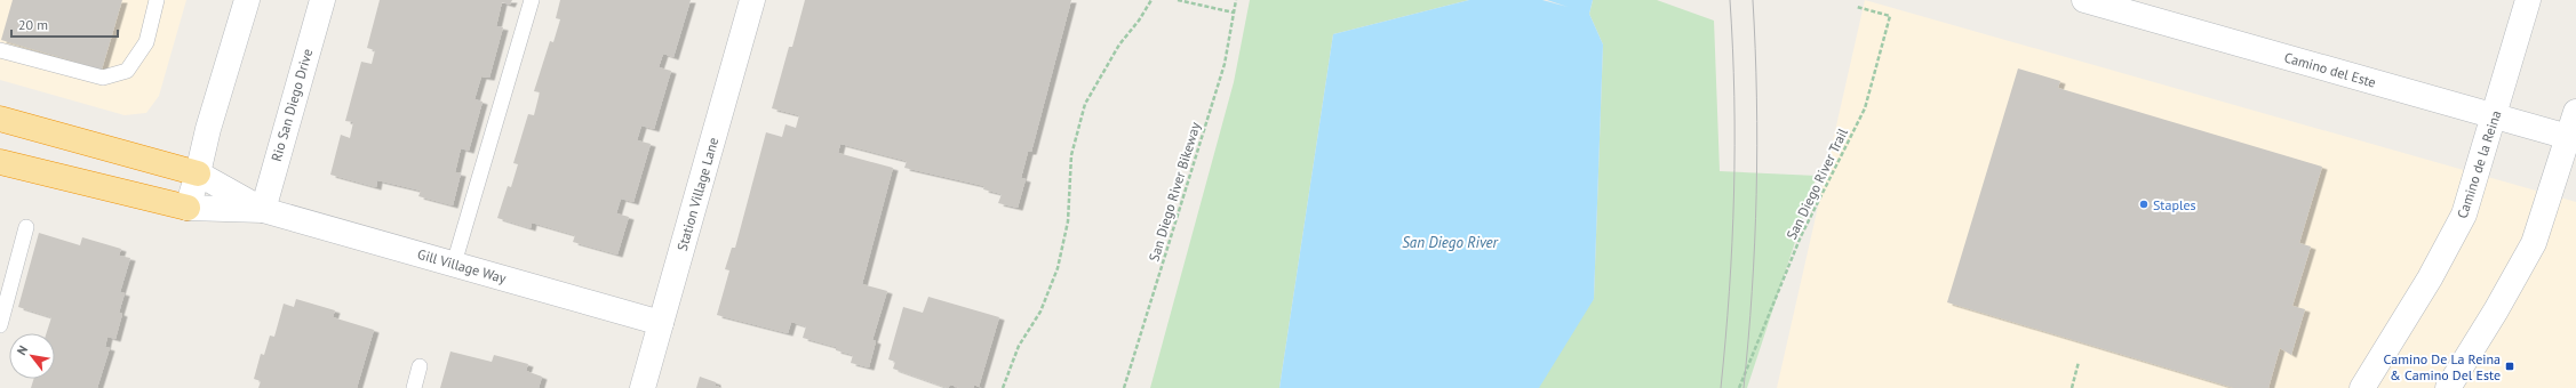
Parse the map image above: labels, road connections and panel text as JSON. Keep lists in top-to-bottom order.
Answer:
{
  "streets": {
    "main road": [
      "Camino del Este",
      "Rio San Diego Drive",
      "Camino de la Reina",
      "Station Village Lane",
      "Gill Village Way"
    ],
    "path": ["San Diego River Trail", "San Diego River Bikeway"]
  },
  "crossings": [
    ["Camino del Este", "Camino de la Reina"],
    ["Rio San Diego Drive", "Gill Village Way"],
    ["Station Village Lane", "Gill Village Way"]
  ],
  "water": ["San Diego River"],
  "places": {
    "other": ["Staples"],
    "transit": ["Camino De La Reina & Camino Del Este"]
  },
  "scale_bar": "20 m",
  "north": "top left"
}
